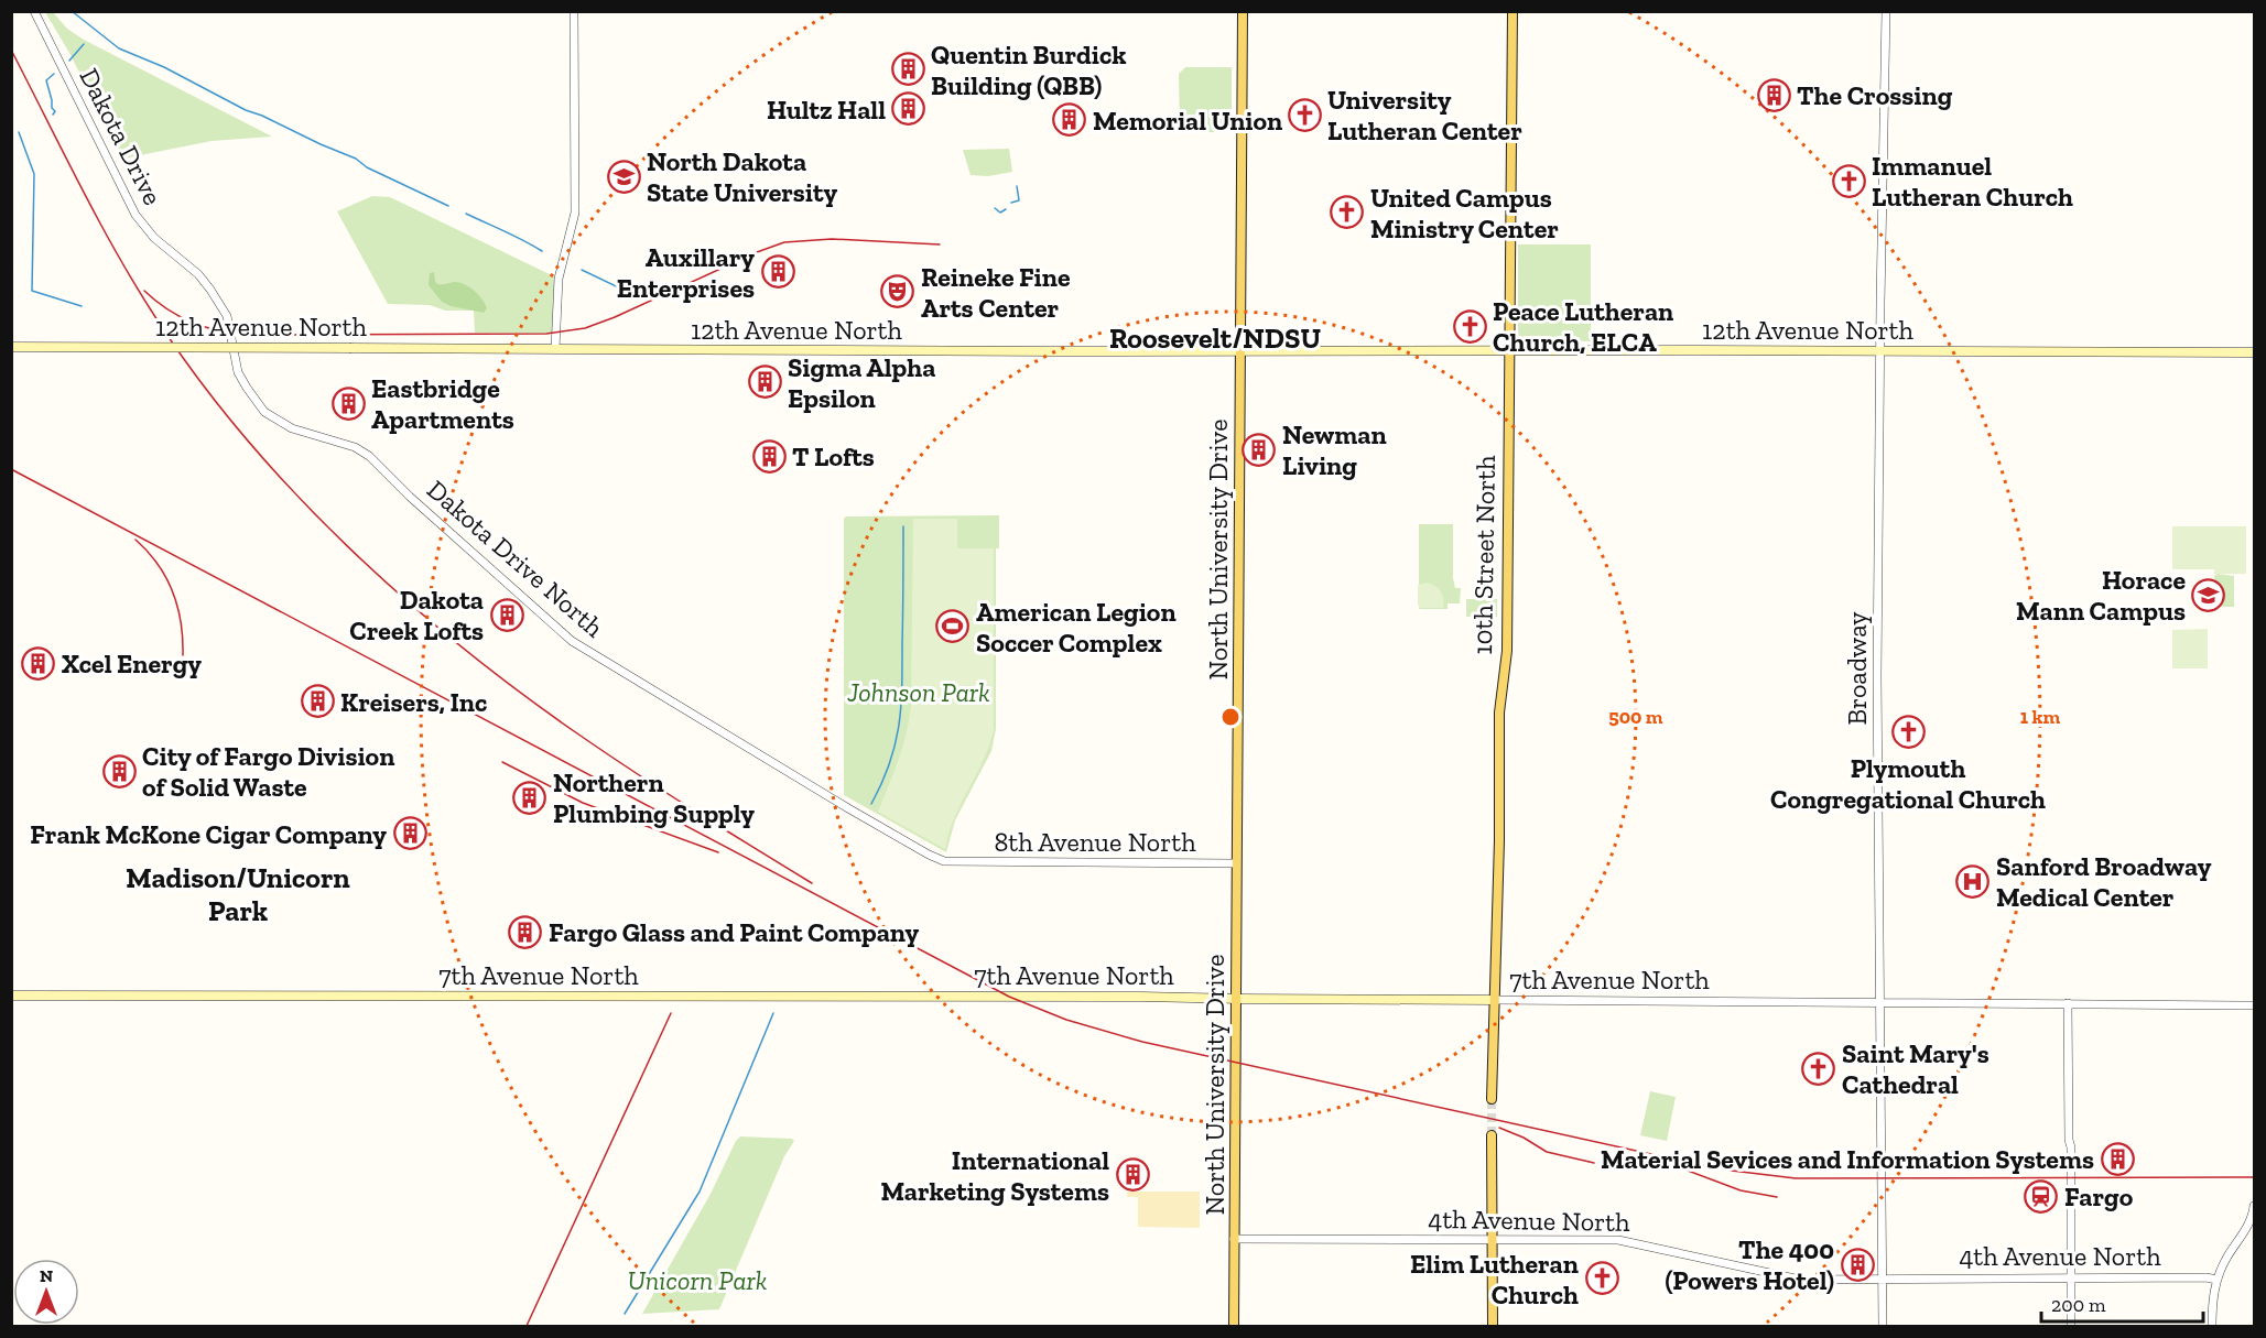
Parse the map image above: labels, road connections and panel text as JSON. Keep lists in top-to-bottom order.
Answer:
{
  "streets": {
    "main road": [
      "12th Avenue North",
      "North University Drive",
      "10th Street North",
      "7th Avenue North"
    ],
    "street": [
      "Dakota Drive",
      "Dakota Drive North",
      "Broadway",
      "8th Avenue North",
      "4th Avenue North"
    ]
  },
  "crossings": [
    ["Dakota Drive", "Dakota Drive North"],
    ["12th Avenue North", "North University Drive"],
    ["12th Avenue North", "10th Street North"],
    ["12th Avenue North", "Broadway"],
    ["North University Drive", "8th Avenue North"],
    ["North University Drive", "7th Avenue North"],
    ["North University Drive", "4th Avenue North"],
    ["10th Street North", "7th Avenue North"],
    ["Dakota Drive North", "8th Avenue North"],
    ["Broadway", "7th Avenue North"],
    ["Broadway", "4th Avenue North"]
  ],
  "districts": ["Roosevelt/NDSU", "Madison/Unicorn Park"],
  "parks": ["Johnson Park", "Unicorn Park"],
  "places": {
    "building": [
      "Quentin Burdick Building (QBB)",
      "The Crossing",
      "Hultz Hall",
      "Memorial Union",
      "Auxillary Enterprises",
      "Sigma Alpha Epsilon",
      "Eastbridge Apartments",
      "Newman Living",
      "T Lofts",
      "Dakota Creek Lofts",
      "Xcel Energy",
      "Kreisers, Inc",
      "City of Fargo Division of Solid Waste",
      "Northern Plumbing Supply",
      "Frank McKone Cigar Company",
      "Fargo Glass and Paint Company",
      "Material Sevices and Information Systems",
      "International Marketing Systems",
      "The 400 (Powers Hotel)"
    ],
    "church": [
      "University Lutheran Center",
      "Immanuel Lutheran Church",
      "United Campus Ministry Center",
      "Peace Lutheran Church, ELCA",
      "Plymouth Congregational Church",
      "Saint Mary's Cathedral",
      "Elim Lutheran Church"
    ],
    "school or university": ["North Dakota State University", "Horace Mann Campus"],
    "theatre": ["Reineke Fine Arts Center"],
    "sports": ["American Legion Soccer Complex"],
    "hospital": ["Sanford Broadway Medical Center"],
    "station": ["Fargo"]
  },
  "scale_bar": "200 m",
  "north": "top",
  "rings": ["500 m", "1 km"]
}
